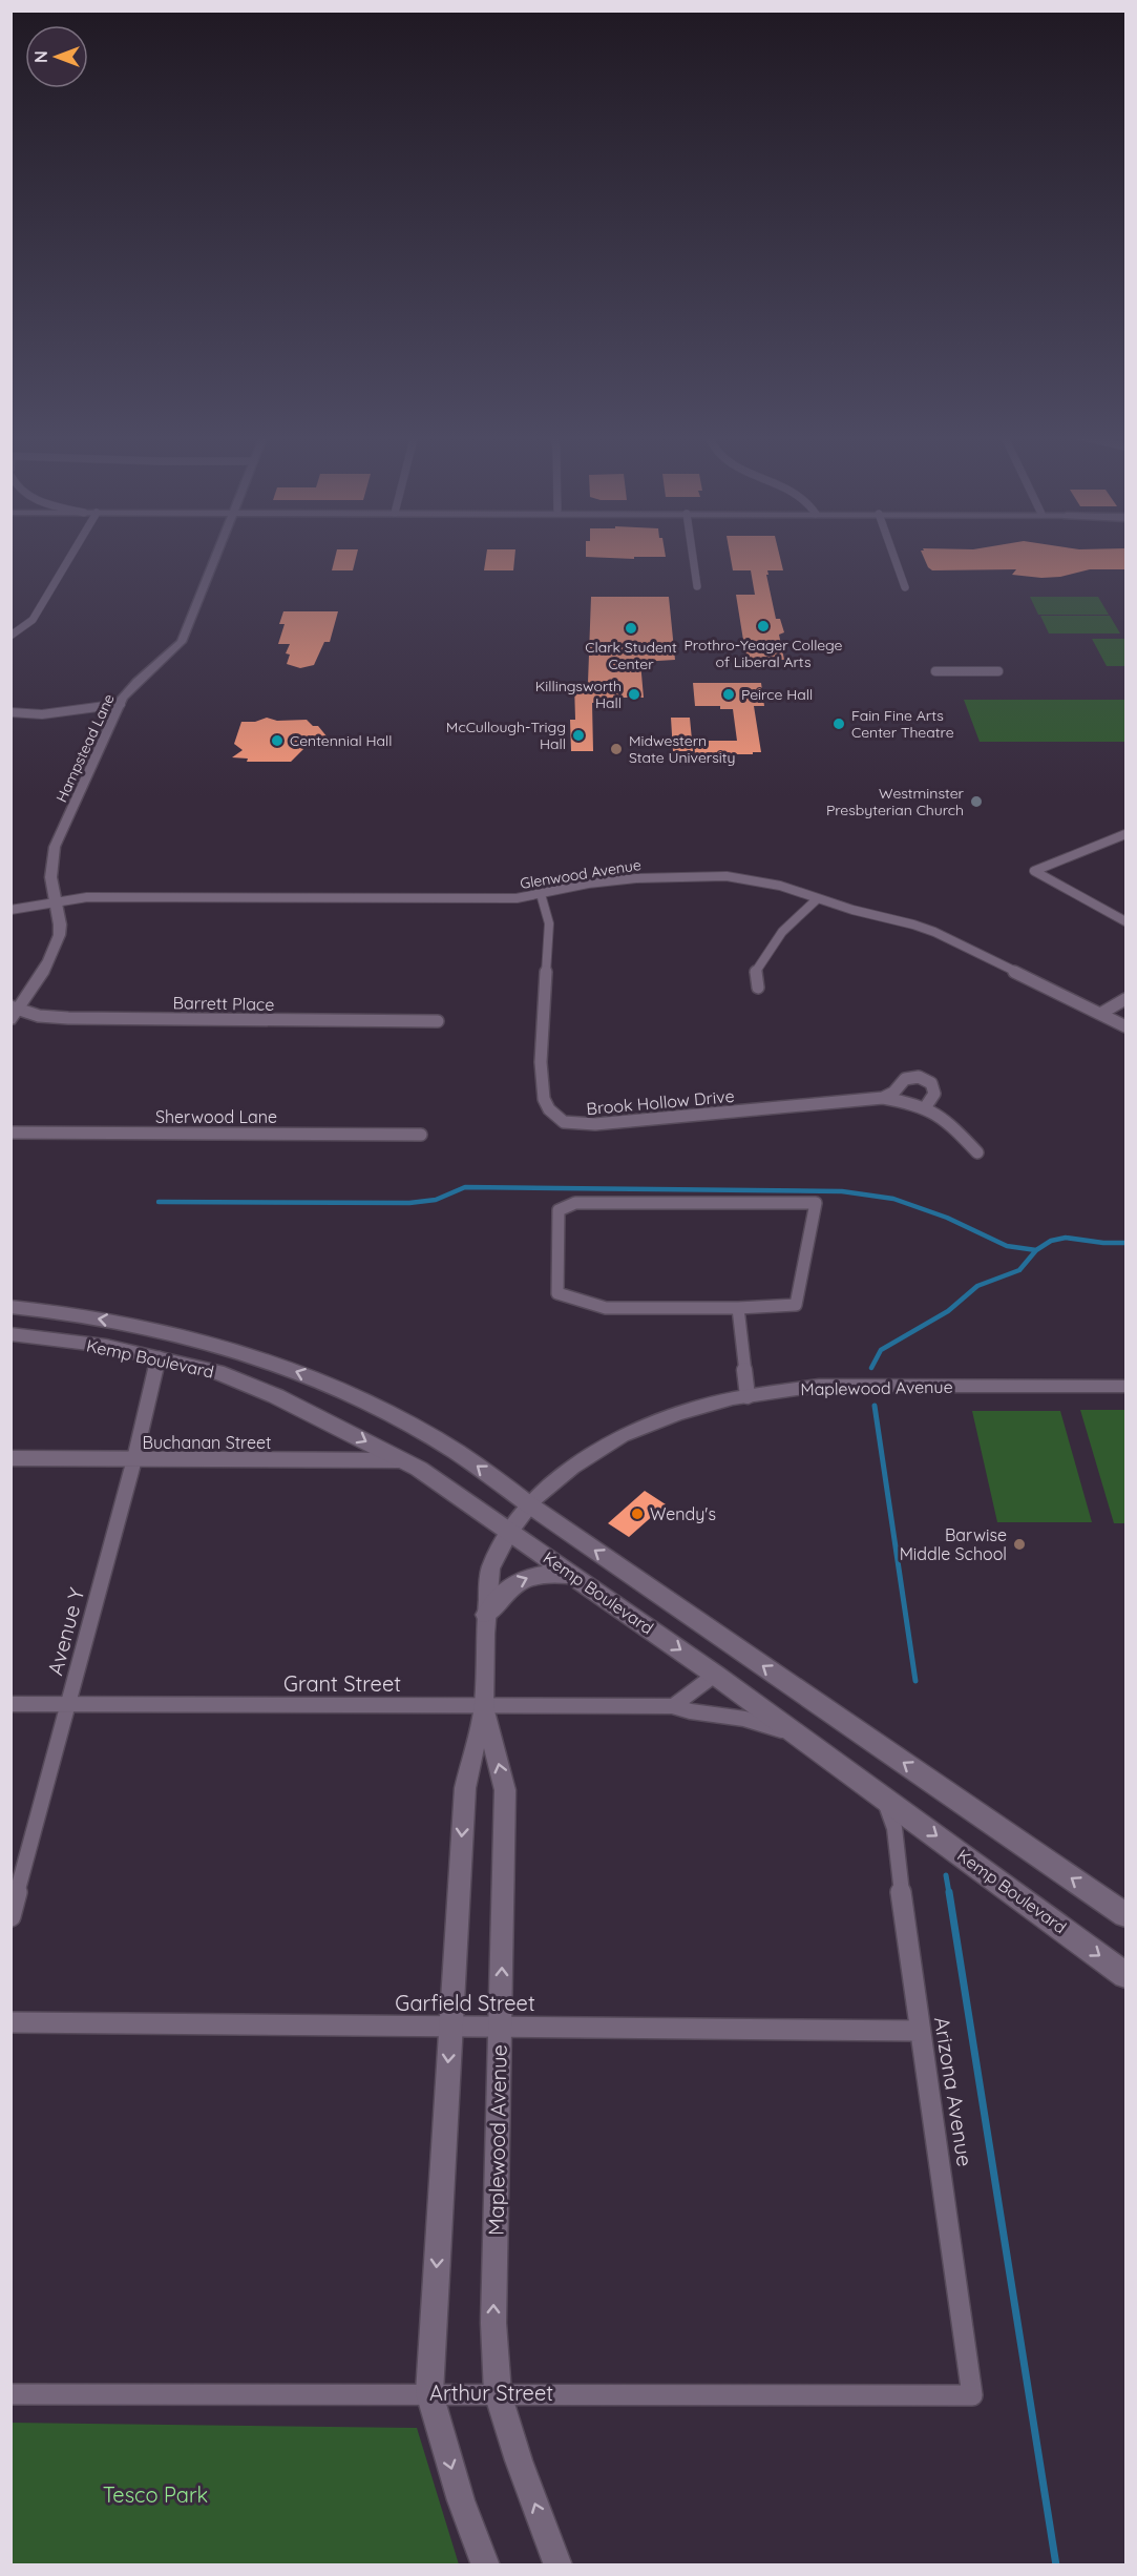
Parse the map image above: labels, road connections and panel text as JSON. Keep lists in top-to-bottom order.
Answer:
{
  "streets": {
    "main road": ["Kemp Boulevard"],
    "street": [
      "Hampstead Lane",
      "Glenwood Avenue",
      "Barrett Place",
      "Brook Hollow Drive",
      "Sherwood Lane",
      "Maplewood Avenue",
      "Buchanan Street",
      "Avenue Y",
      "Grant Street",
      "Garfield Street",
      "Arizona Avenue",
      "Arthur Street"
    ]
  },
  "crossings": [
    ["Hampstead Lane", "Glenwood Avenue"],
    ["Hampstead Lane", "Barrett Place"],
    ["Glenwood Avenue", "Brook Hollow Drive"],
    ["Kemp Boulevard", "Maplewood Avenue"],
    ["Kemp Boulevard", "Buchanan Street"],
    ["Kemp Boulevard", "Avenue Y"],
    ["Kemp Boulevard", "Grant Street"],
    ["Kemp Boulevard", "Arizona Avenue"],
    ["Maplewood Avenue", "Grant Street"],
    ["Maplewood Avenue", "Garfield Street"],
    ["Maplewood Avenue", "Arthur Street"],
    ["Buchanan Street", "Avenue Y"],
    ["Avenue Y", "Grant Street"],
    ["Garfield Street", "Arizona Avenue"],
    ["Arizona Avenue", "Arthur Street"]
  ],
  "parks": ["Tesco Park"],
  "places": [
    "Prothro-Yeager College of Liberal Arts",
    "Clark Student Center",
    "Killingsworth Hall",
    "Peirce Hall",
    "Fain Fine Arts Center Theatre",
    "McCullough-Trigg Hall",
    "Centennial Hall",
    "Midwestern State University",
    "Westminster Presbyterian Church",
    "Wendy's",
    "Barwise Middle School"
  ],
  "north": "left"
}
